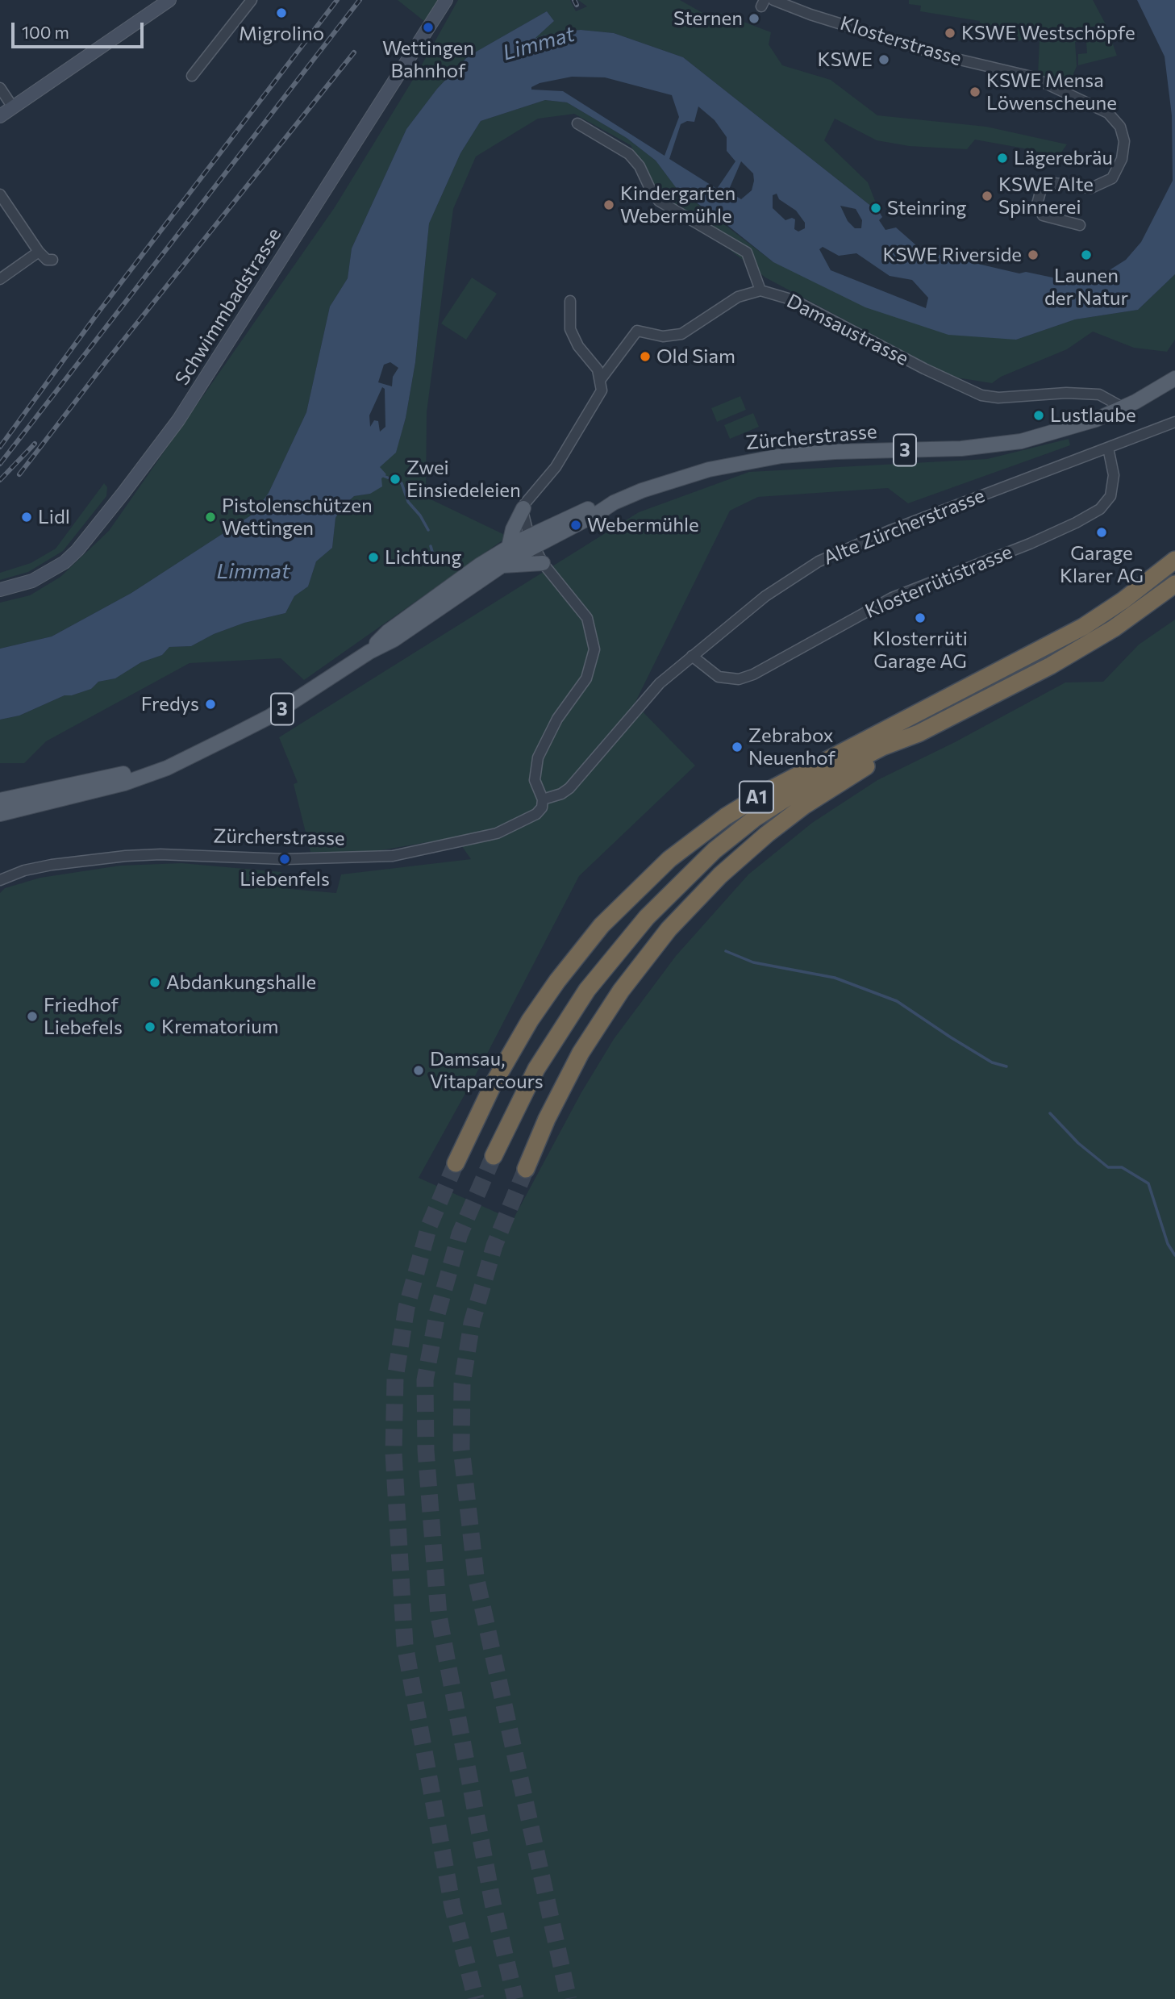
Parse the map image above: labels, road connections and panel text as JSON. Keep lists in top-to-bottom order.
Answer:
{
  "streets": {
    "highway": ["A1"],
    "main road": ["Schwimmbadstrasse", "Zürcherstrasse", "3"],
    "street": [
      "Klosterstrasse",
      "Damsaustrasse",
      "Alte Zürcherstrasse",
      "Klosterrütistrasse"
    ]
  },
  "crossings": [
    ["Damsaustrasse", "Zürcherstrasse"],
    ["Zürcherstrasse", "3"],
    ["Zürcherstrasse", "Alte Zürcherstrasse"],
    ["Alte Zürcherstrasse", "Klosterrütistrasse"]
  ],
  "water": ["Limmat"],
  "places": [
    "Migrolino",
    "Sternen",
    "Wettingen Bahnhof",
    "KSWE Westschöpfe",
    "KSWE",
    "KSWE Mensa Löwenscheune",
    "Lägerebräu",
    "KSWE Alte Spinnerei",
    "Kindergarten Webermühle",
    "Steinring",
    "KSWE Riverside",
    "Launen der Natur",
    "Old Siam",
    "Lustlaube",
    "Zwei Einsiedeleien",
    "Lidl",
    "Pistolenschützen Wettingen",
    "Webermühle",
    "Garage Klarer AG",
    "Lichtung",
    "Klosterrüti Garage AG",
    "Fredys",
    "Zebrabox Neuenhof",
    "Liebenfels",
    "Abdankungshalle",
    "Friedhof Liebefels",
    "Krematorium",
    "Damsau, Vitaparcours"
  ],
  "scale_bar": "100 m"
}
